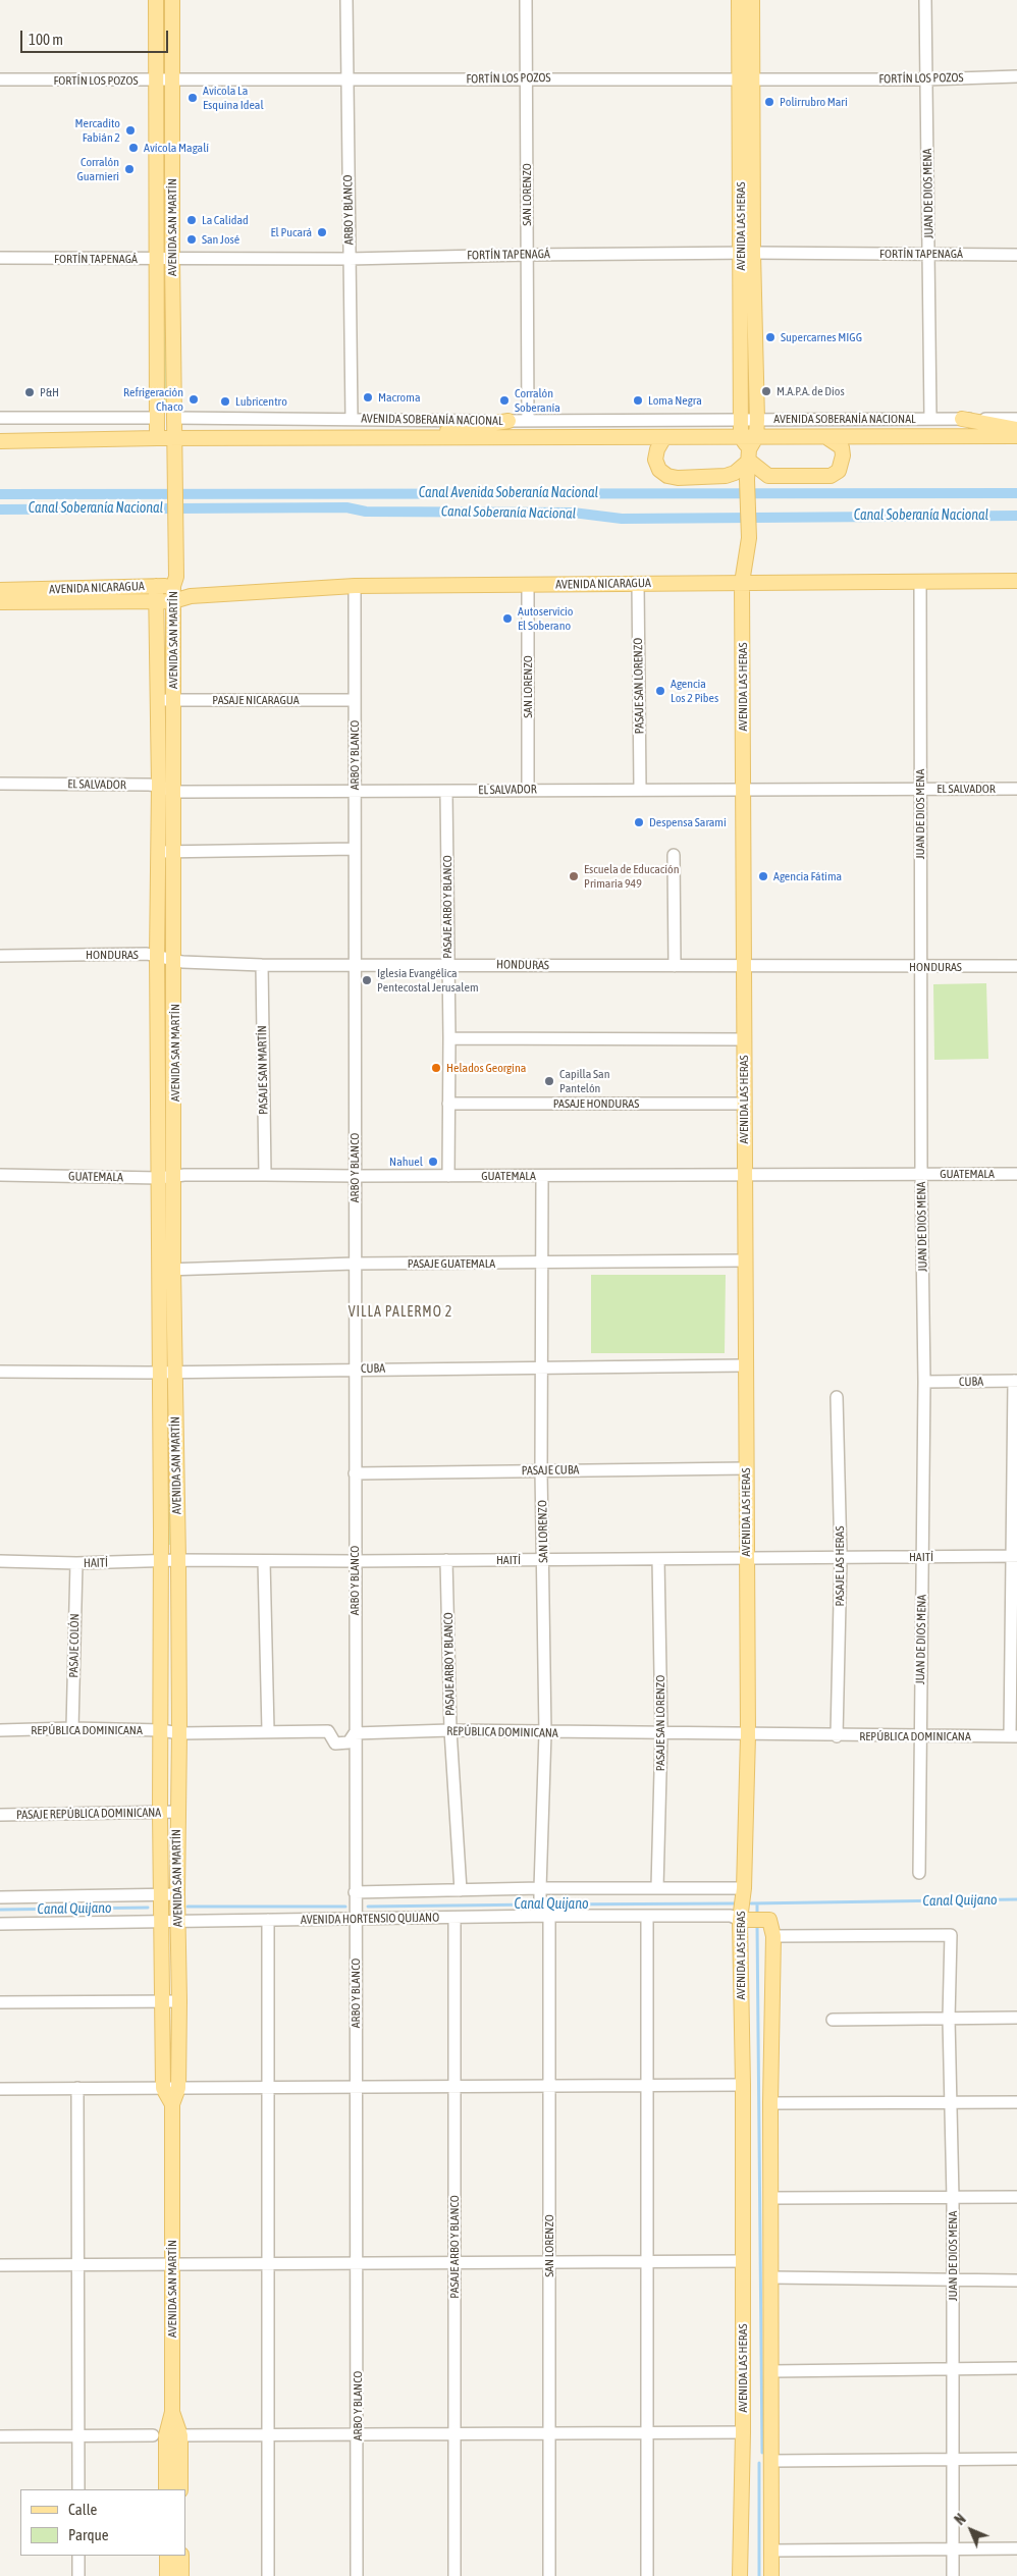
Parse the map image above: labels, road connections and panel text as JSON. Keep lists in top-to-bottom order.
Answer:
{
  "streets": {
    "main road": [
      "AVENIDA LAS HERAS",
      "AVENIDA SAN MARTÍN",
      "AVENIDA SOBERANÍA NACIONAL",
      "AVENIDA NICARAGUA"
    ],
    "street": [
      "FORTÍN LOS POZOS",
      "JUAN DE DIOS MENA",
      "SAN LORENZO",
      "ARBO Y BLANCO",
      "FORTÍN TAPENAGÁ",
      "PASAJE SAN LORENZO",
      "PASAJE NICARAGUA",
      "EL SALVADOR",
      "PASAJE ARBO Y BLANCO",
      "HONDURAS",
      "PASAJE SAN MARTÍN",
      "PASAJE HONDURAS",
      "GUATEMALA",
      "PASAJE GUATEMALA",
      "CUBA",
      "PASAJE CUBA",
      "HAITÍ",
      "PASAJE LAS HERAS",
      "PASAJE COLÓN",
      "REPÚBLICA DOMINICANA",
      "PASAJE REPÚBLICA DOMINICANA",
      "AVENIDA HORTENSIO QUIJANO"
    ]
  },
  "crossings": [
    ["FORTÍN LOS POZOS", "JUAN DE DIOS MENA"],
    ["FORTÍN LOS POZOS", "SAN LORENZO"],
    ["FORTÍN LOS POZOS", "ARBO Y BLANCO"],
    ["FORTÍN LOS POZOS", "AVENIDA LAS HERAS"],
    ["FORTÍN LOS POZOS", "AVENIDA SAN MARTÍN"],
    ["JUAN DE DIOS MENA", "FORTÍN TAPENAGÁ"],
    ["JUAN DE DIOS MENA", "AVENIDA SOBERANÍA NACIONAL"],
    ["JUAN DE DIOS MENA", "AVENIDA NICARAGUA"],
    ["JUAN DE DIOS MENA", "EL SALVADOR"],
    ["JUAN DE DIOS MENA", "HONDURAS"],
    ["JUAN DE DIOS MENA", "GUATEMALA"],
    ["JUAN DE DIOS MENA", "CUBA"],
    ["JUAN DE DIOS MENA", "HAITÍ"],
    ["JUAN DE DIOS MENA", "REPÚBLICA DOMINICANA"],
    ["SAN LORENZO", "FORTÍN TAPENAGÁ"],
    ["SAN LORENZO", "AVENIDA SOBERANÍA NACIONAL"],
    ["SAN LORENZO", "AVENIDA NICARAGUA"],
    ["SAN LORENZO", "EL SALVADOR"],
    ["SAN LORENZO", "GUATEMALA"],
    ["SAN LORENZO", "PASAJE GUATEMALA"],
    ["SAN LORENZO", "CUBA"],
    ["SAN LORENZO", "PASAJE CUBA"],
    ["SAN LORENZO", "HAITÍ"],
    ["SAN LORENZO", "REPÚBLICA DOMINICANA"],
    ["SAN LORENZO", "AVENIDA HORTENSIO QUIJANO"],
    ["ARBO Y BLANCO", "FORTÍN TAPENAGÁ"],
    ["ARBO Y BLANCO", "AVENIDA SOBERANÍA NACIONAL"],
    ["ARBO Y BLANCO", "AVENIDA NICARAGUA"],
    ["ARBO Y BLANCO", "PASAJE NICARAGUA"],
    ["ARBO Y BLANCO", "EL SALVADOR"],
    ["ARBO Y BLANCO", "HONDURAS"],
    ["ARBO Y BLANCO", "GUATEMALA"],
    ["ARBO Y BLANCO", "PASAJE GUATEMALA"],
    ["ARBO Y BLANCO", "CUBA"],
    ["ARBO Y BLANCO", "PASAJE CUBA"],
    ["ARBO Y BLANCO", "HAITÍ"],
    ["ARBO Y BLANCO", "REPÚBLICA DOMINICANA"],
    ["ARBO Y BLANCO", "AVENIDA HORTENSIO QUIJANO"],
    ["AVENIDA LAS HERAS", "FORTÍN TAPENAGÁ"],
    ["AVENIDA LAS HERAS", "AVENIDA SOBERANÍA NACIONAL"],
    ["AVENIDA LAS HERAS", "AVENIDA NICARAGUA"],
    ["AVENIDA LAS HERAS", "EL SALVADOR"],
    ["AVENIDA LAS HERAS", "HONDURAS"],
    ["AVENIDA LAS HERAS", "PASAJE HONDURAS"],
    ["AVENIDA LAS HERAS", "GUATEMALA"],
    ["AVENIDA LAS HERAS", "PASAJE GUATEMALA"],
    ["AVENIDA LAS HERAS", "CUBA"],
    ["AVENIDA LAS HERAS", "PASAJE CUBA"],
    ["AVENIDA LAS HERAS", "HAITÍ"],
    ["AVENIDA LAS HERAS", "REPÚBLICA DOMINICANA"],
    ["AVENIDA LAS HERAS", "AVENIDA HORTENSIO QUIJANO"],
    ["AVENIDA SAN MARTÍN", "FORTÍN TAPENAGÁ"],
    ["AVENIDA SAN MARTÍN", "AVENIDA SOBERANÍA NACIONAL"],
    ["AVENIDA SAN MARTÍN", "AVENIDA NICARAGUA"],
    ["AVENIDA SAN MARTÍN", "PASAJE NICARAGUA"],
    ["AVENIDA SAN MARTÍN", "EL SALVADOR"],
    ["AVENIDA SAN MARTÍN", "HONDURAS"],
    ["AVENIDA SAN MARTÍN", "GUATEMALA"],
    ["AVENIDA SAN MARTÍN", "PASAJE GUATEMALA"],
    ["AVENIDA SAN MARTÍN", "CUBA"],
    ["AVENIDA SAN MARTÍN", "HAITÍ"],
    ["AVENIDA SAN MARTÍN", "REPÚBLICA DOMINICANA"],
    ["AVENIDA SAN MARTÍN", "PASAJE REPÚBLICA DOMINICANA"],
    ["AVENIDA SAN MARTÍN", "AVENIDA HORTENSIO QUIJANO"],
    ["AVENIDA NICARAGUA", "PASAJE SAN LORENZO"],
    ["PASAJE SAN LORENZO", "EL SALVADOR"],
    ["PASAJE SAN LORENZO", "HAITÍ"],
    ["PASAJE SAN LORENZO", "REPÚBLICA DOMINICANA"],
    ["EL SALVADOR", "PASAJE ARBO Y BLANCO"],
    ["PASAJE ARBO Y BLANCO", "HONDURAS"],
    ["PASAJE ARBO Y BLANCO", "PASAJE HONDURAS"],
    ["PASAJE ARBO Y BLANCO", "GUATEMALA"],
    ["PASAJE ARBO Y BLANCO", "HAITÍ"],
    ["PASAJE ARBO Y BLANCO", "REPÚBLICA DOMINICANA"],
    ["PASAJE ARBO Y BLANCO", "AVENIDA HORTENSIO QUIJANO"],
    ["HONDURAS", "PASAJE SAN MARTÍN"],
    ["PASAJE SAN MARTÍN", "GUATEMALA"],
    ["HAITÍ", "PASAJE LAS HERAS"],
    ["HAITÍ", "PASAJE COLÓN"],
    ["PASAJE LAS HERAS", "REPÚBLICA DOMINICANA"],
    ["PASAJE COLÓN", "REPÚBLICA DOMINICANA"]
  ],
  "districts": ["VILLA PALERMO 2"],
  "water": ["Canal Avenida Soberanía Nacional", "Canal Soberanía Nacional", "Canal Quijano"],
  "places": [
    "Avícola La Esquina Ideal",
    "Polirrubro Mari",
    "Mercadito Fabián 2",
    "Avícola Magalí",
    "Corralón Guarnieri",
    "La Calidad",
    "El Pucará",
    "San José",
    "Supercarnes MIGG",
    "M.A.P.A. de Dios",
    "P&H",
    "Macroma",
    "Refrigeración Chaco",
    "Corralón Soberanía",
    "Loma Negra",
    "Lubricentro",
    "Autoservicio El Soberano",
    "Agencia Los 2 Pibes",
    "Despensa Sarami",
    "Escuela de Educación Primaria 949",
    "Agencia Fátima",
    "Iglesia Evangélica Pentecostal Jerusalem",
    "Helados Georgina",
    "Capilla San Pantelón",
    "Nahuel"
  ],
  "legend": ["Calle", "Parque"],
  "scale_bar": "100 m",
  "north": "top left"
}
